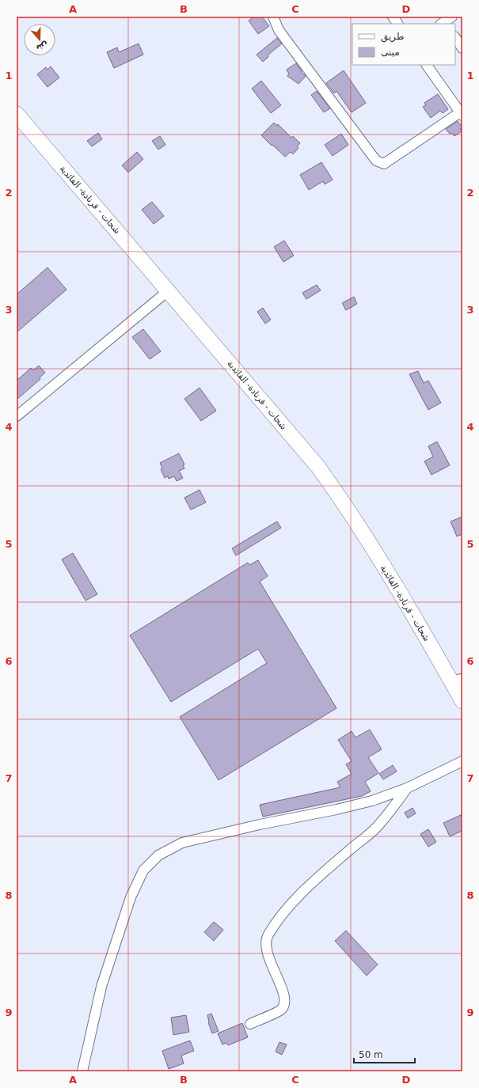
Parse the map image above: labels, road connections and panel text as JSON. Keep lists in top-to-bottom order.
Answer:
{
  "streets": {
    "main road": ["شحات - قرنادة- الفائدية"]
  },
  "legend": ["طريق", "مبنى"],
  "scale_bar": "50 m",
  "north": "bottom",
  "grid": {
    "columns": [
      "A",
      "B",
      "C",
      "D"
    ],
    "rows": [
      "1",
      "2",
      "3",
      "4",
      "5",
      "6",
      "7",
      "8",
      "9"
    ]
  }
}
